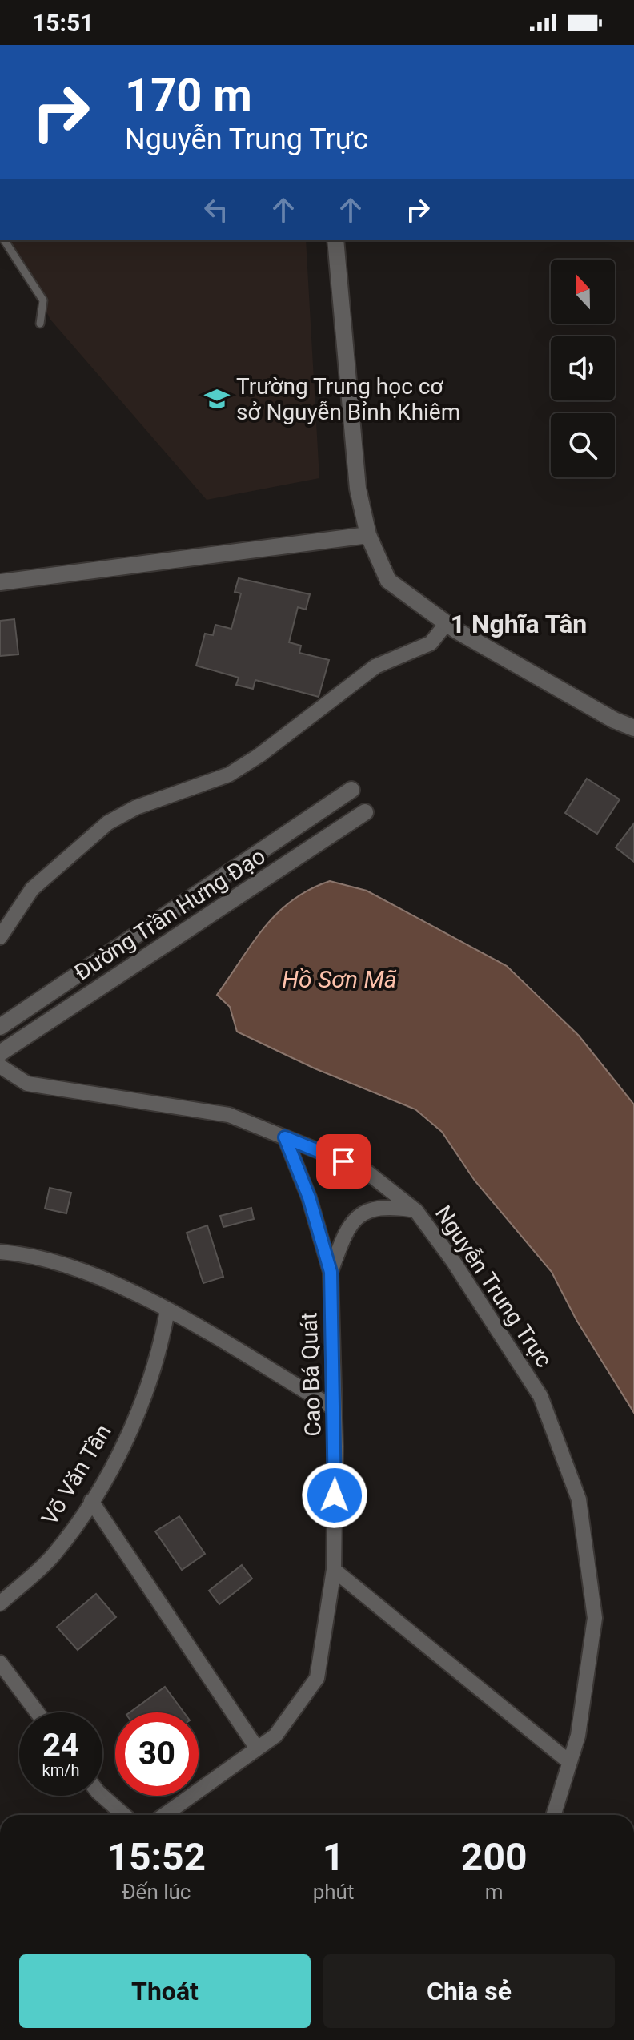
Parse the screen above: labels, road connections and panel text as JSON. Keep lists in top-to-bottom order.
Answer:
{
  "streets": {
    "street": [
      "Đường Trần Hưng Đạo",
      "Nguyễn Trung Trực",
      "Cao Bá Quát",
      "Võ Văn Tần"
    ]
  },
  "crossings": [
    ["Nguyễn Trung Trực", "Cao Bá Quát"]
  ],
  "districts": ["1 Nghĩa Tân"],
  "water": ["Hồ Sơn Mã"],
  "places": {
    "school or university": ["Trường Trung học cơ sở Nguyễn Bỉnh Khiêm"]
  },
  "north": "top",
  "page": {
    "status": "15:51",
    "turn": ["170 m", "Nguyễn Trung Trực"],
    "speed": "24 km/h",
    "limit": "30",
    "eta": [
      "15:52",
      "Đến lúc",
      "1",
      "phút",
      "200",
      "m"
    ],
    "buttons": ["Thoát", "Chia sẻ"]
  }
}
